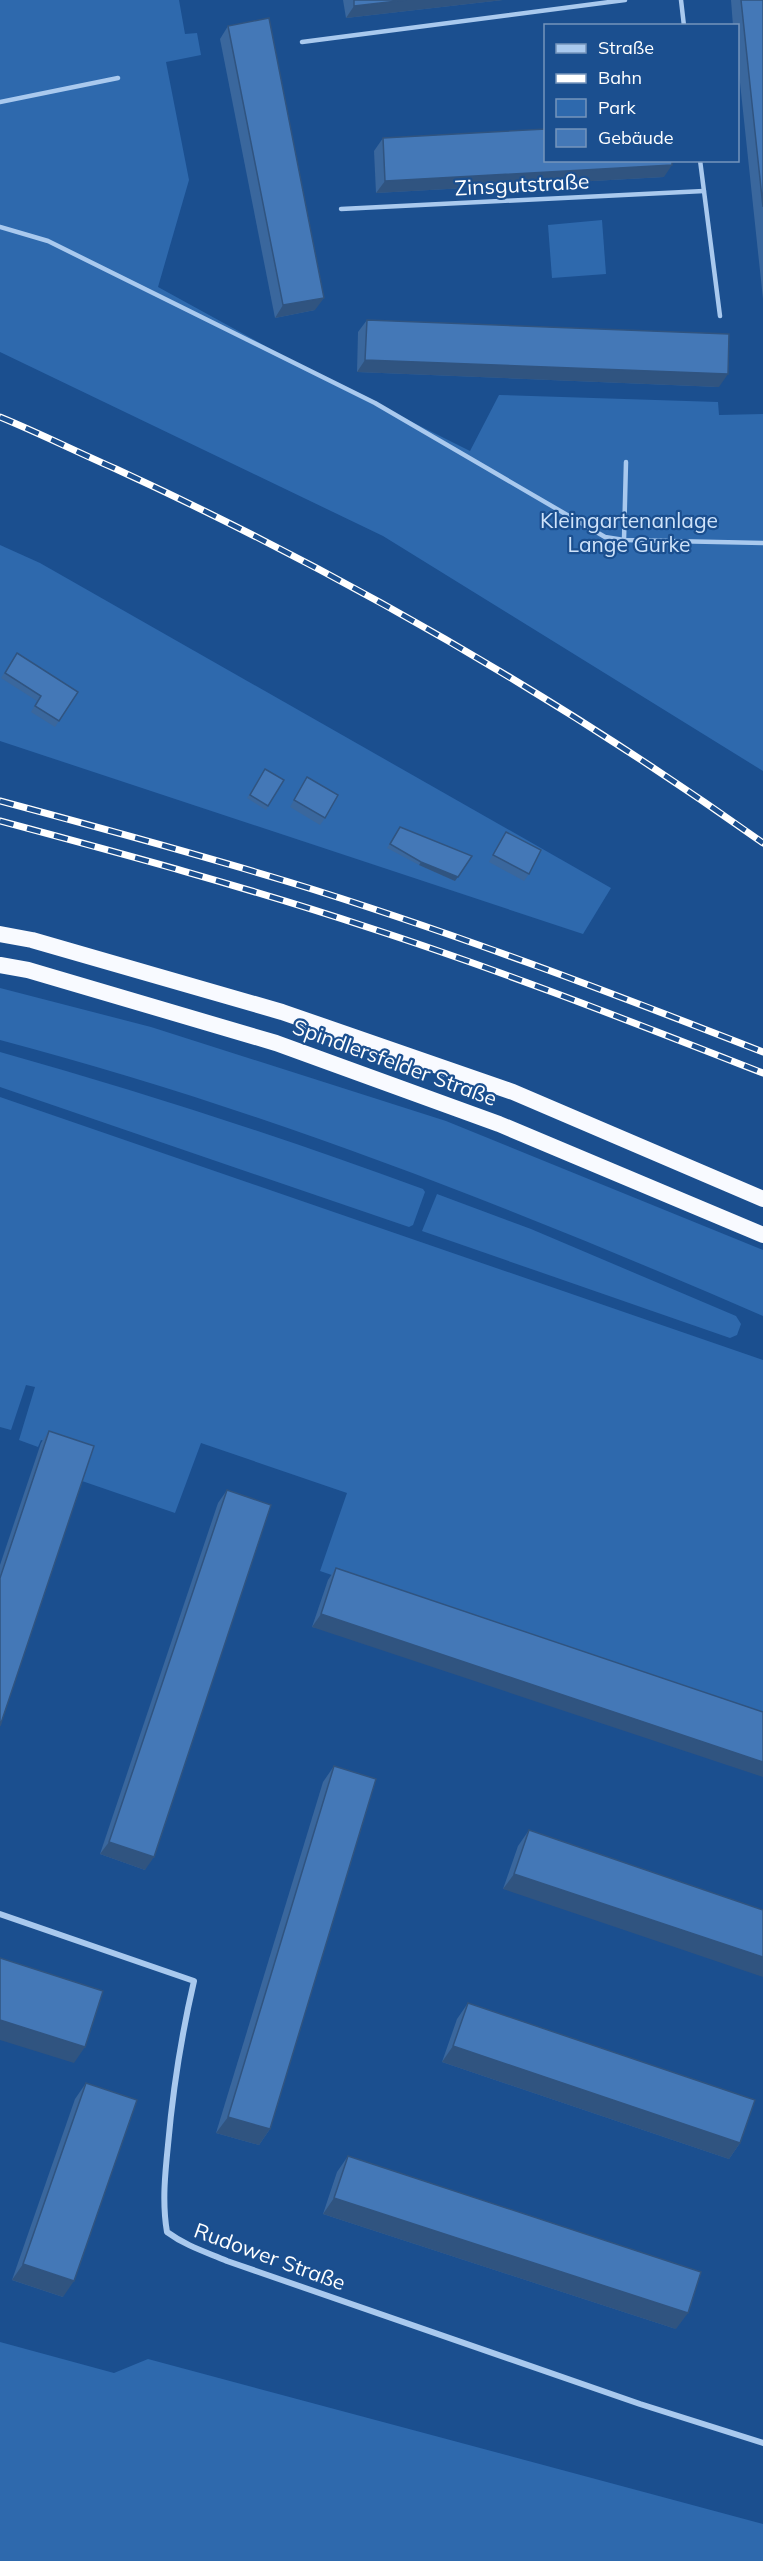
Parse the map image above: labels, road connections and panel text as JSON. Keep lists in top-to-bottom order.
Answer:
{
  "streets": {
    "highway": ["Spindlersfelder Straße"],
    "street": ["Rudower Straße"],
    "lane": ["Zinsgutstraße"]
  },
  "parks": ["Kleingartenanlage Lange Gurke"],
  "legend": [
    "Straße",
    "Bahn",
    "Park",
    "Gebäude"
  ]
}
